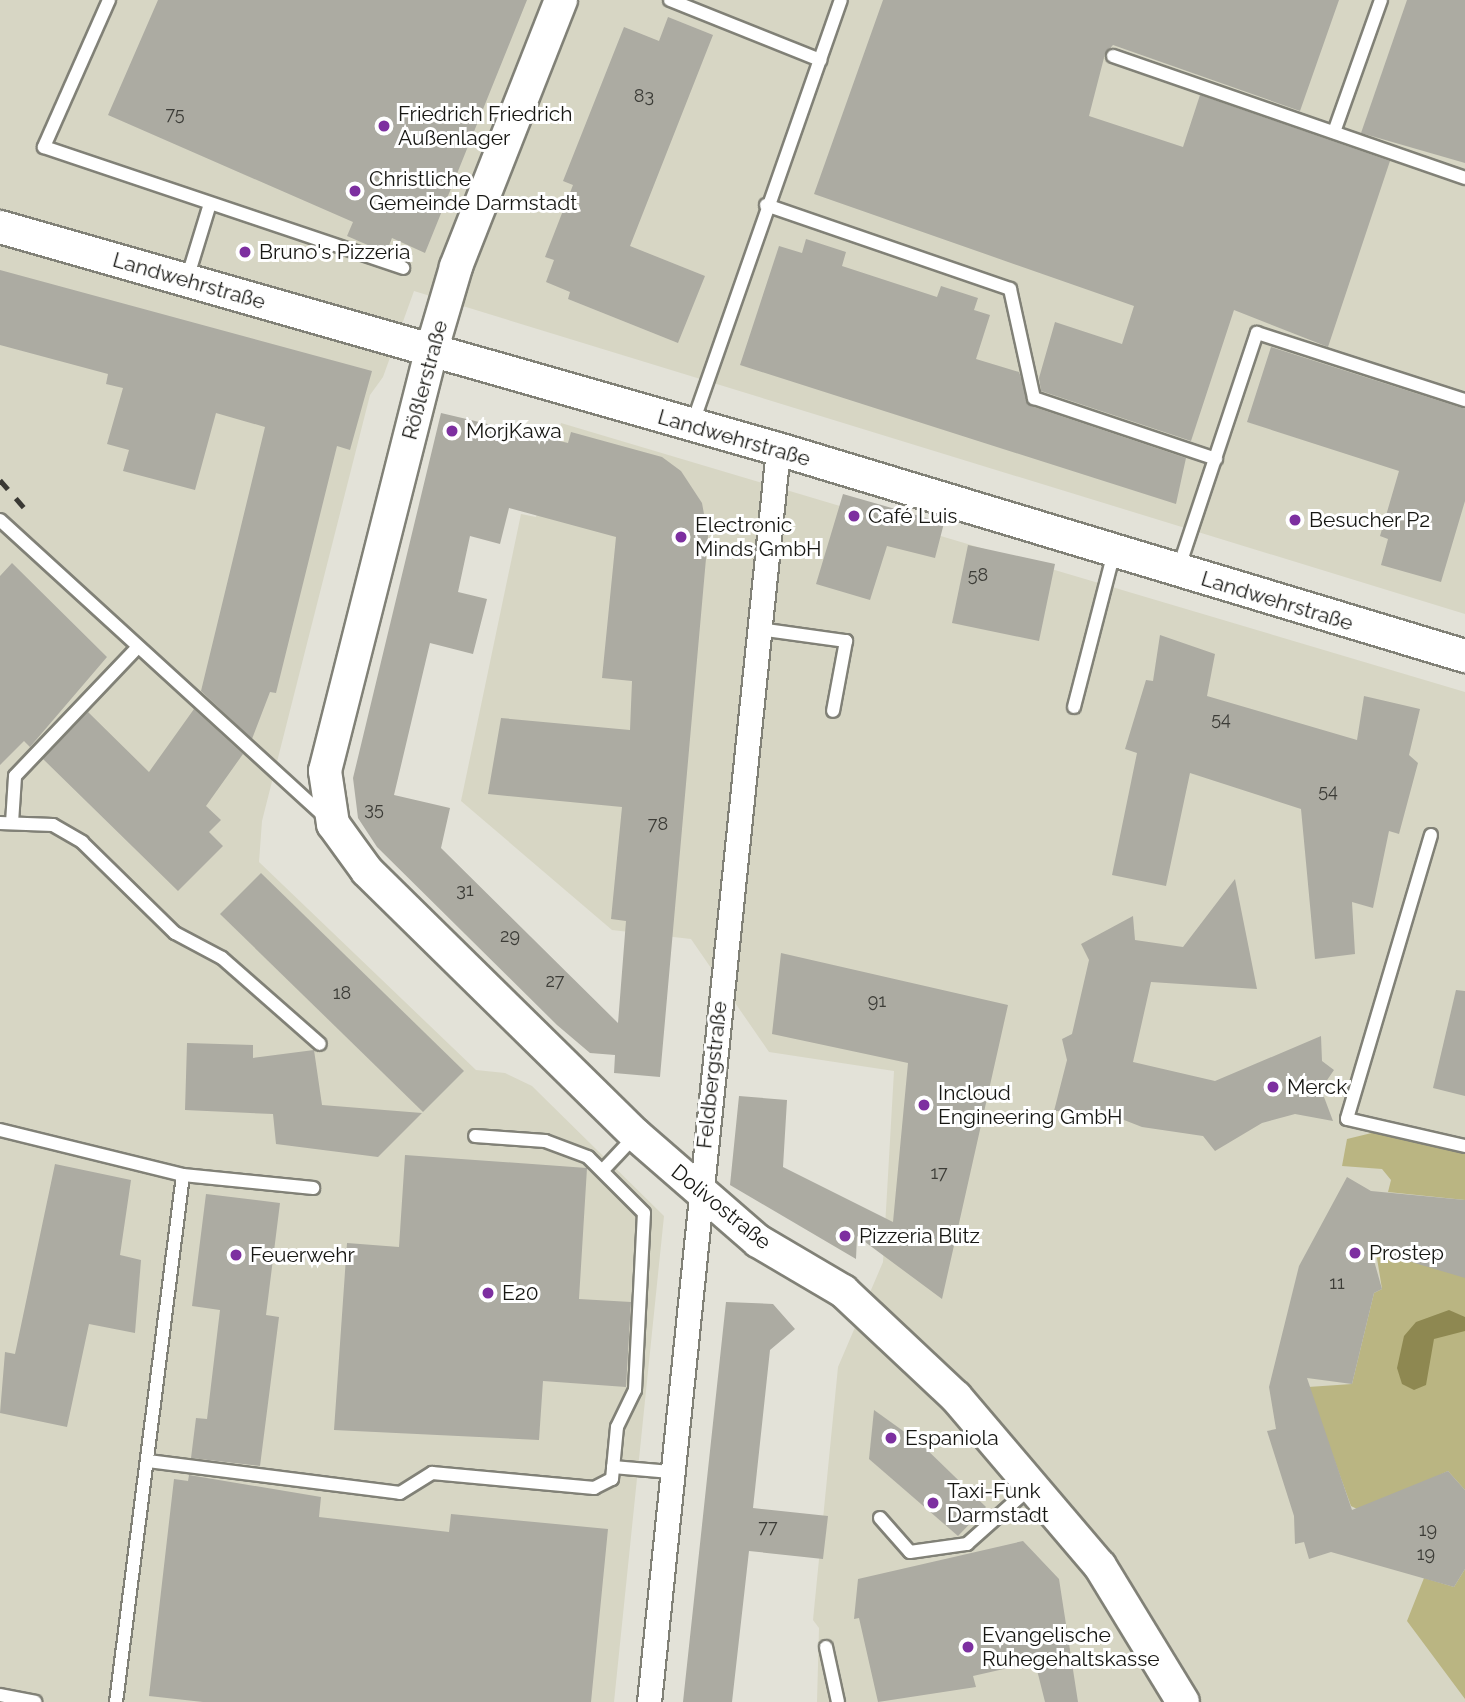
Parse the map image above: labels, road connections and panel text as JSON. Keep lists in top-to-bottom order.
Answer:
{
  "streets": {
    "street": [
      "Landwehrstraße",
      "Rößlerstraße",
      "Feldbergstraße",
      "Dolivostraße"
    ]
  },
  "crossings": [
    ["Landwehrstraße", "Rößlerstraße"],
    ["Landwehrstraße", "Feldbergstraße"],
    ["Rößlerstraße", "Dolivostraße"],
    ["Feldbergstraße", "Dolivostraße"]
  ],
  "places": [
    "Friedrich Friedrich Außenlager",
    "Christliche Gemeinde Darmstadt",
    "Bruno's Pizzeria",
    "MorjKawa",
    "Café Luis",
    "Besucher P2",
    "Electronic Minds GmbH",
    "Merck",
    "Incloud Engineering GmbH",
    "Pizzeria Blitz",
    "Prostep",
    "Feuerwehr",
    "E20",
    "Espaniola",
    "Taxi-Funk Darmstadt",
    "Evangelische Ruhegehaltskasse"
  ],
  "house_numbers": [
    "83",
    "75",
    "58",
    "54",
    "54",
    "35",
    "78",
    "31",
    "29",
    "27",
    "18",
    "91",
    "17",
    "11",
    "77",
    "19",
    "19"
  ]
}
